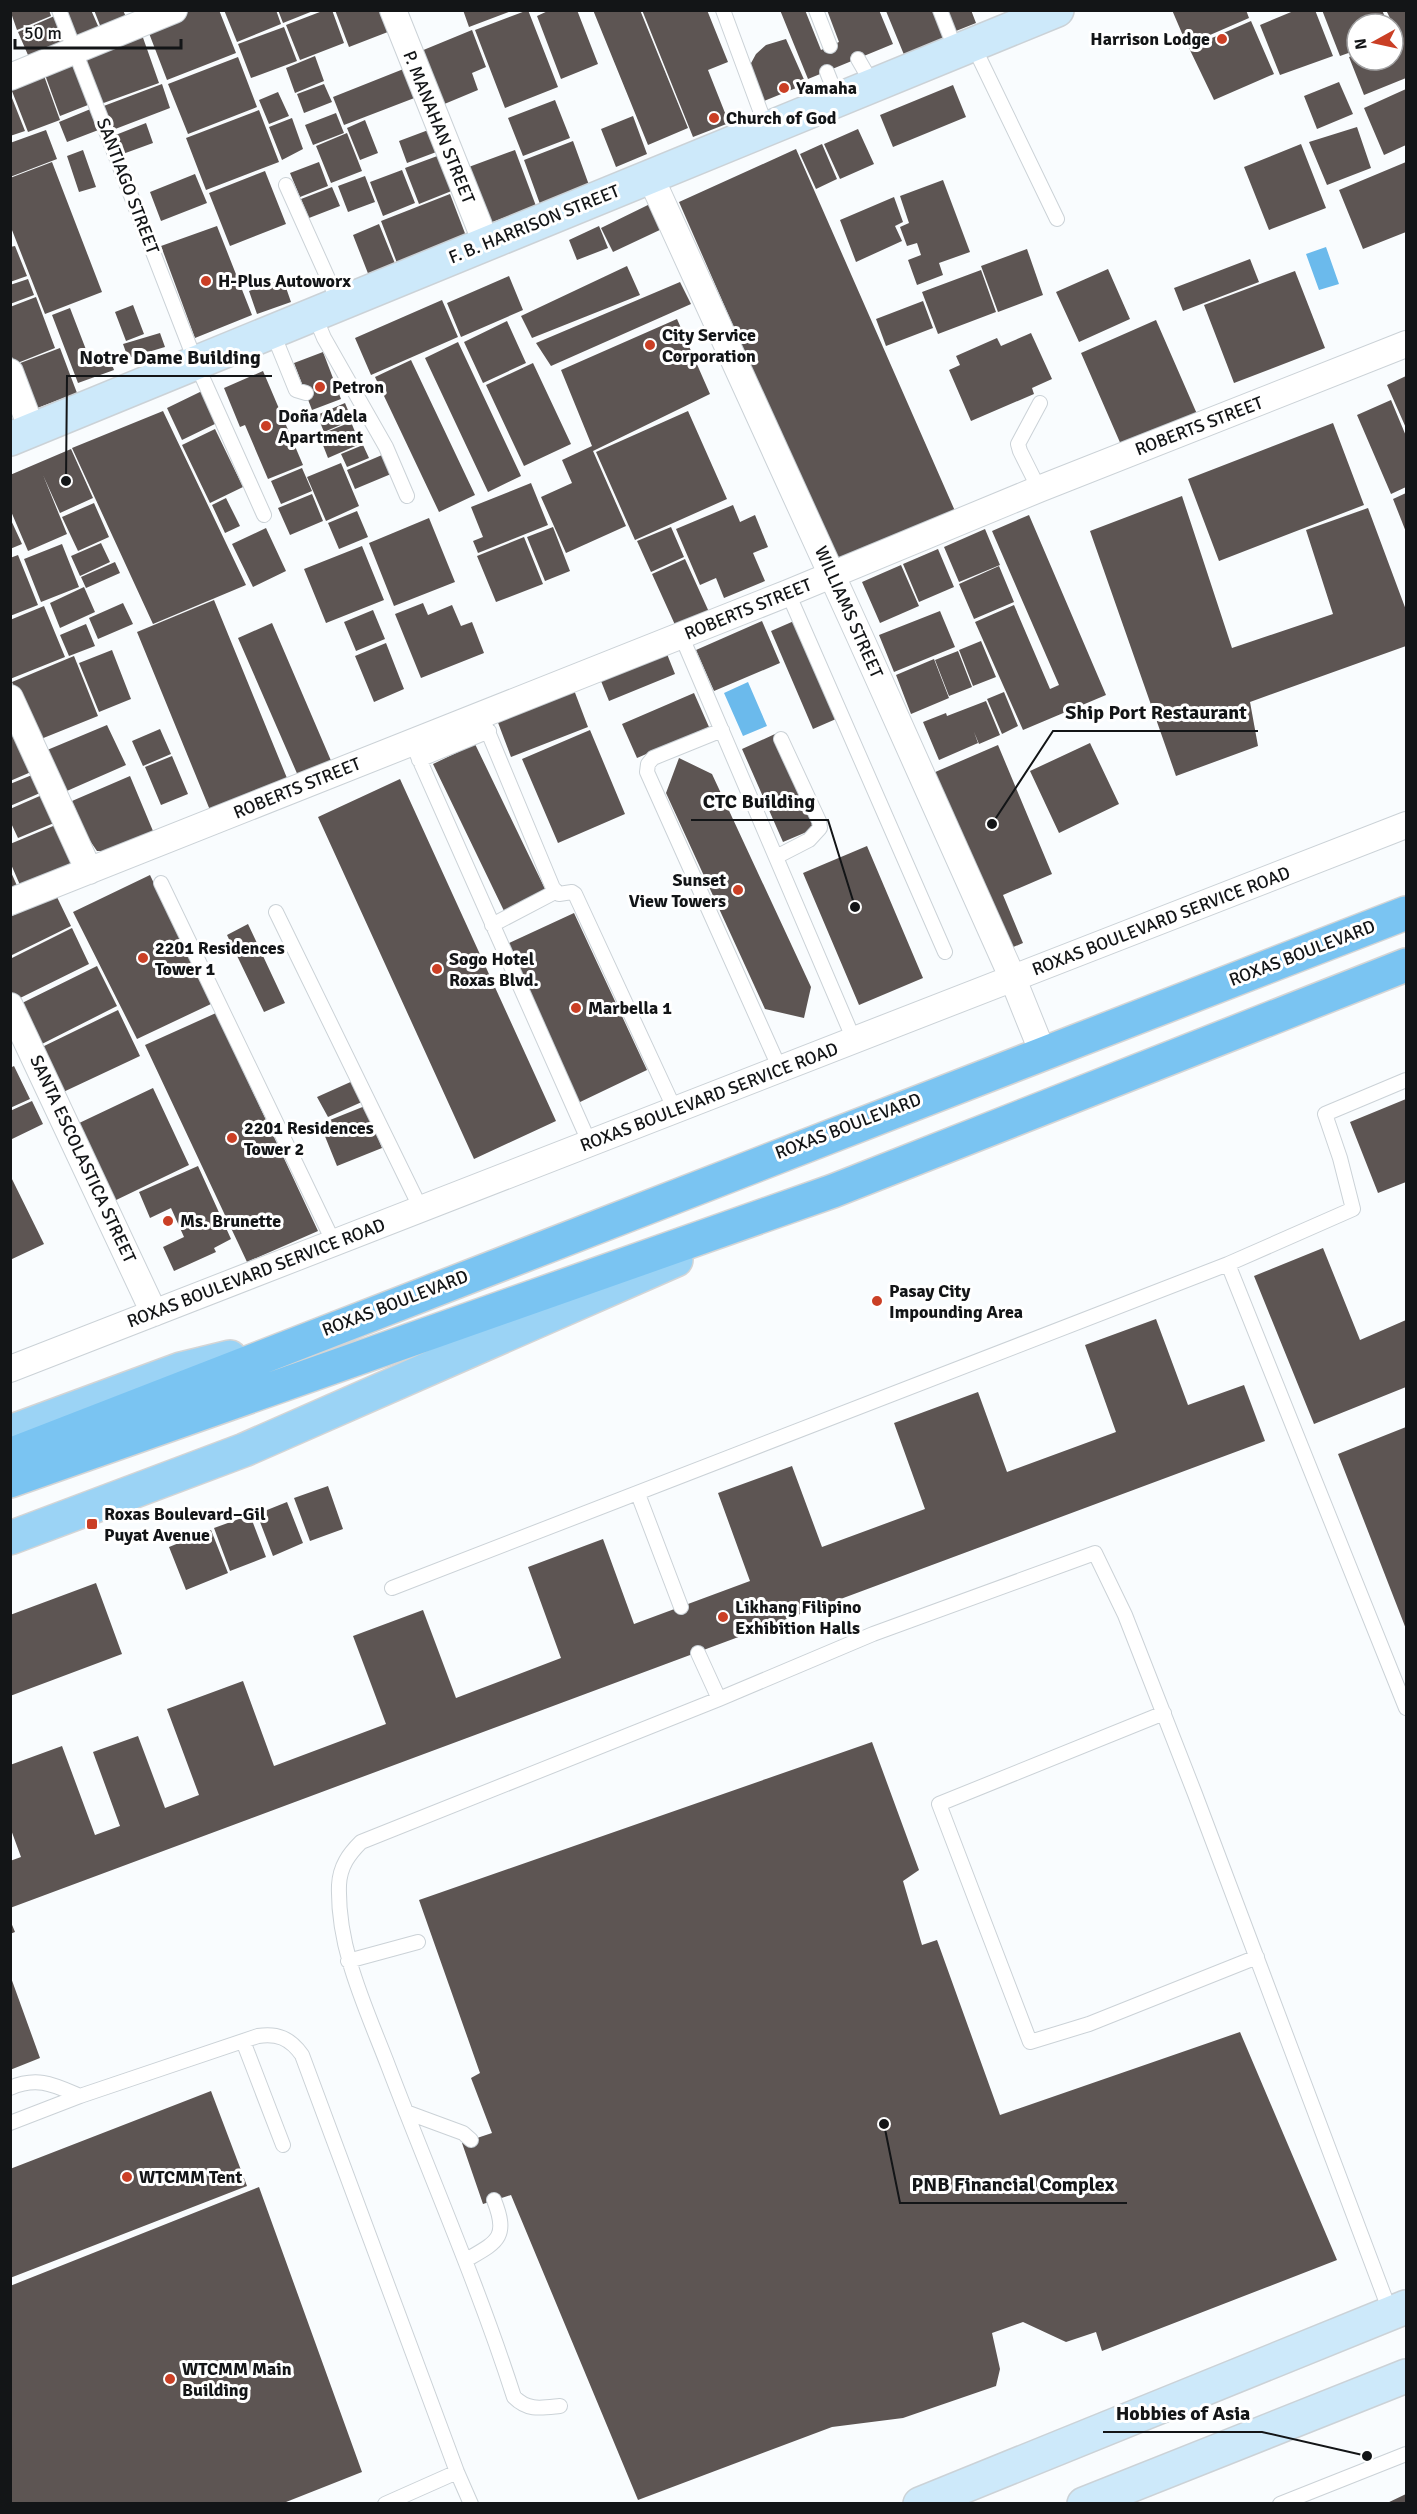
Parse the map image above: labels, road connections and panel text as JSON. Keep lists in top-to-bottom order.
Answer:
{
  "streets": {
    "highway": ["ROXAS BOULEVARD"],
    "main road": ["F. B. HARRISON STREET"],
    "street": [
      "P. MANAHAN STREET",
      "ROBERTS STREET",
      "WILLIAMS STREET",
      "ROXAS BOULEVARD SERVICE ROAD",
      "SANTA ESCOLASTICA STREET"
    ],
    "lane": ["SANTIAGO STREET"]
  },
  "crossings": [
    ["P. MANAHAN STREET", "F. B. HARRISON STREET"],
    ["SANTIAGO STREET", "F. B. HARRISON STREET"],
    ["F. B. HARRISON STREET", "WILLIAMS STREET"],
    ["ROBERTS STREET", "WILLIAMS STREET"],
    ["WILLIAMS STREET", "ROXAS BOULEVARD SERVICE ROAD"],
    ["WILLIAMS STREET", "ROXAS BOULEVARD"],
    ["ROXAS BOULEVARD SERVICE ROAD", "SANTA ESCOLASTICA STREET"]
  ],
  "places": {
    "other": [
      "Harrison Lodge",
      "Yamaha",
      "Church of God",
      "H-Plus Autoworx",
      "City Service Corporation",
      "Petron",
      "Doña Adela Apartment",
      "Notre Dame Building",
      "Ship Port Restaurant",
      "Sunset View Towers",
      "CTC Building",
      "2201 Residences Tower 1",
      "Sogo Hotel Roxas Blvd.",
      "Marbella 1",
      "2201 Residences Tower 2",
      "Ms. Brunette",
      "Pasay City Impounding Area",
      "Likhang Filipino Exhibition Halls",
      "PNB Financial Complex",
      "WTCMM Tent",
      "WTCMM Main Building",
      "Hobbies of Asia"
    ],
    "transit": ["Roxas Boulevard–Gil Puyat Avenue"]
  },
  "scale_bar": "50 m",
  "north": "left"
}
